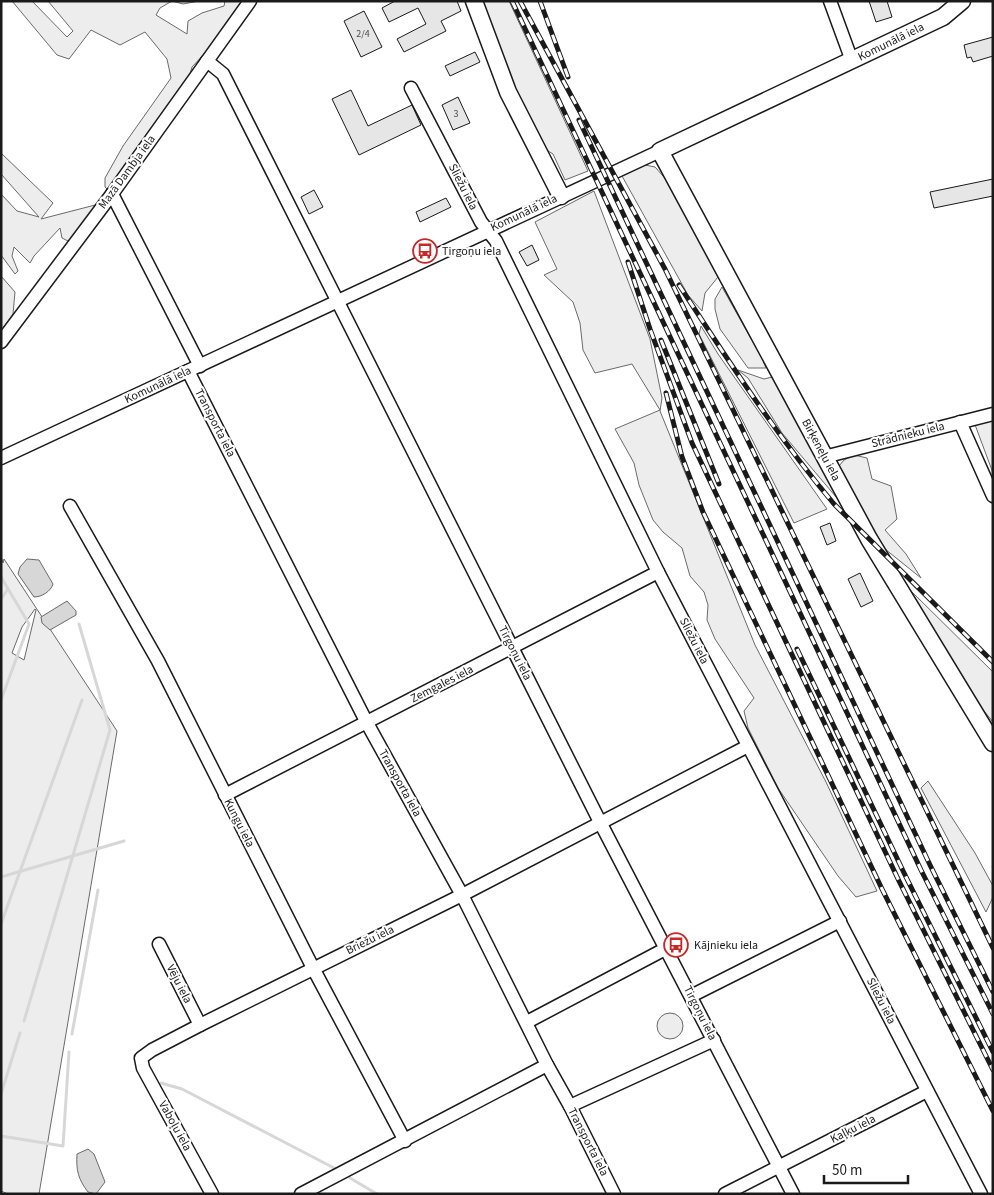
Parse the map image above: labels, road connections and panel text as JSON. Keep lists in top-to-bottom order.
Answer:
{
  "streets": {
    "main road": ["Komunālā iela", "Birķeneļu iela"],
    "street": [
      "Mazā Dambja iela",
      "Sliežu iela",
      "Transporta iela",
      "Strādnieku iela",
      "Tirgoņu iela",
      "Zemgales iela",
      "Kungu iela",
      "Briežu iela",
      "Vēju iela",
      "Vaboļu iela",
      "Kaļķu iela"
    ]
  },
  "crossings": [
    ["Komunālā iela", "Sliežu iela"],
    ["Komunālā iela", "Transporta iela"],
    ["Komunālā iela", "Birķeneļu iela"],
    ["Komunālā iela", "Tirgoņu iela"],
    ["Mazā Dambja iela", "Transporta iela"],
    ["Mazā Dambja iela", "Tirgoņu iela"],
    ["Sliežu iela", "Zemgales iela"],
    ["Sliežu iela", "Briežu iela"],
    ["Sliežu iela", "Kaļķu iela"],
    ["Transporta iela", "Zemgales iela"],
    ["Transporta iela", "Briežu iela"],
    ["Strādnieku iela", "Birķeneļu iela"],
    ["Tirgoņu iela", "Zemgales iela"],
    ["Tirgoņu iela", "Briežu iela"],
    ["Tirgoņu iela", "Kaļķu iela"],
    ["Zemgales iela", "Kungu iela"],
    ["Kungu iela", "Briežu iela"],
    ["Briežu iela", "Vēju iela"],
    ["Briežu iela", "Vaboļu iela"]
  ],
  "places": {
    "bus stop": ["Tirgoņu iela", "Kājnieku iela"]
  },
  "house_numbers": ["2/4", "3"],
  "scale_bar": "50 m"
}
